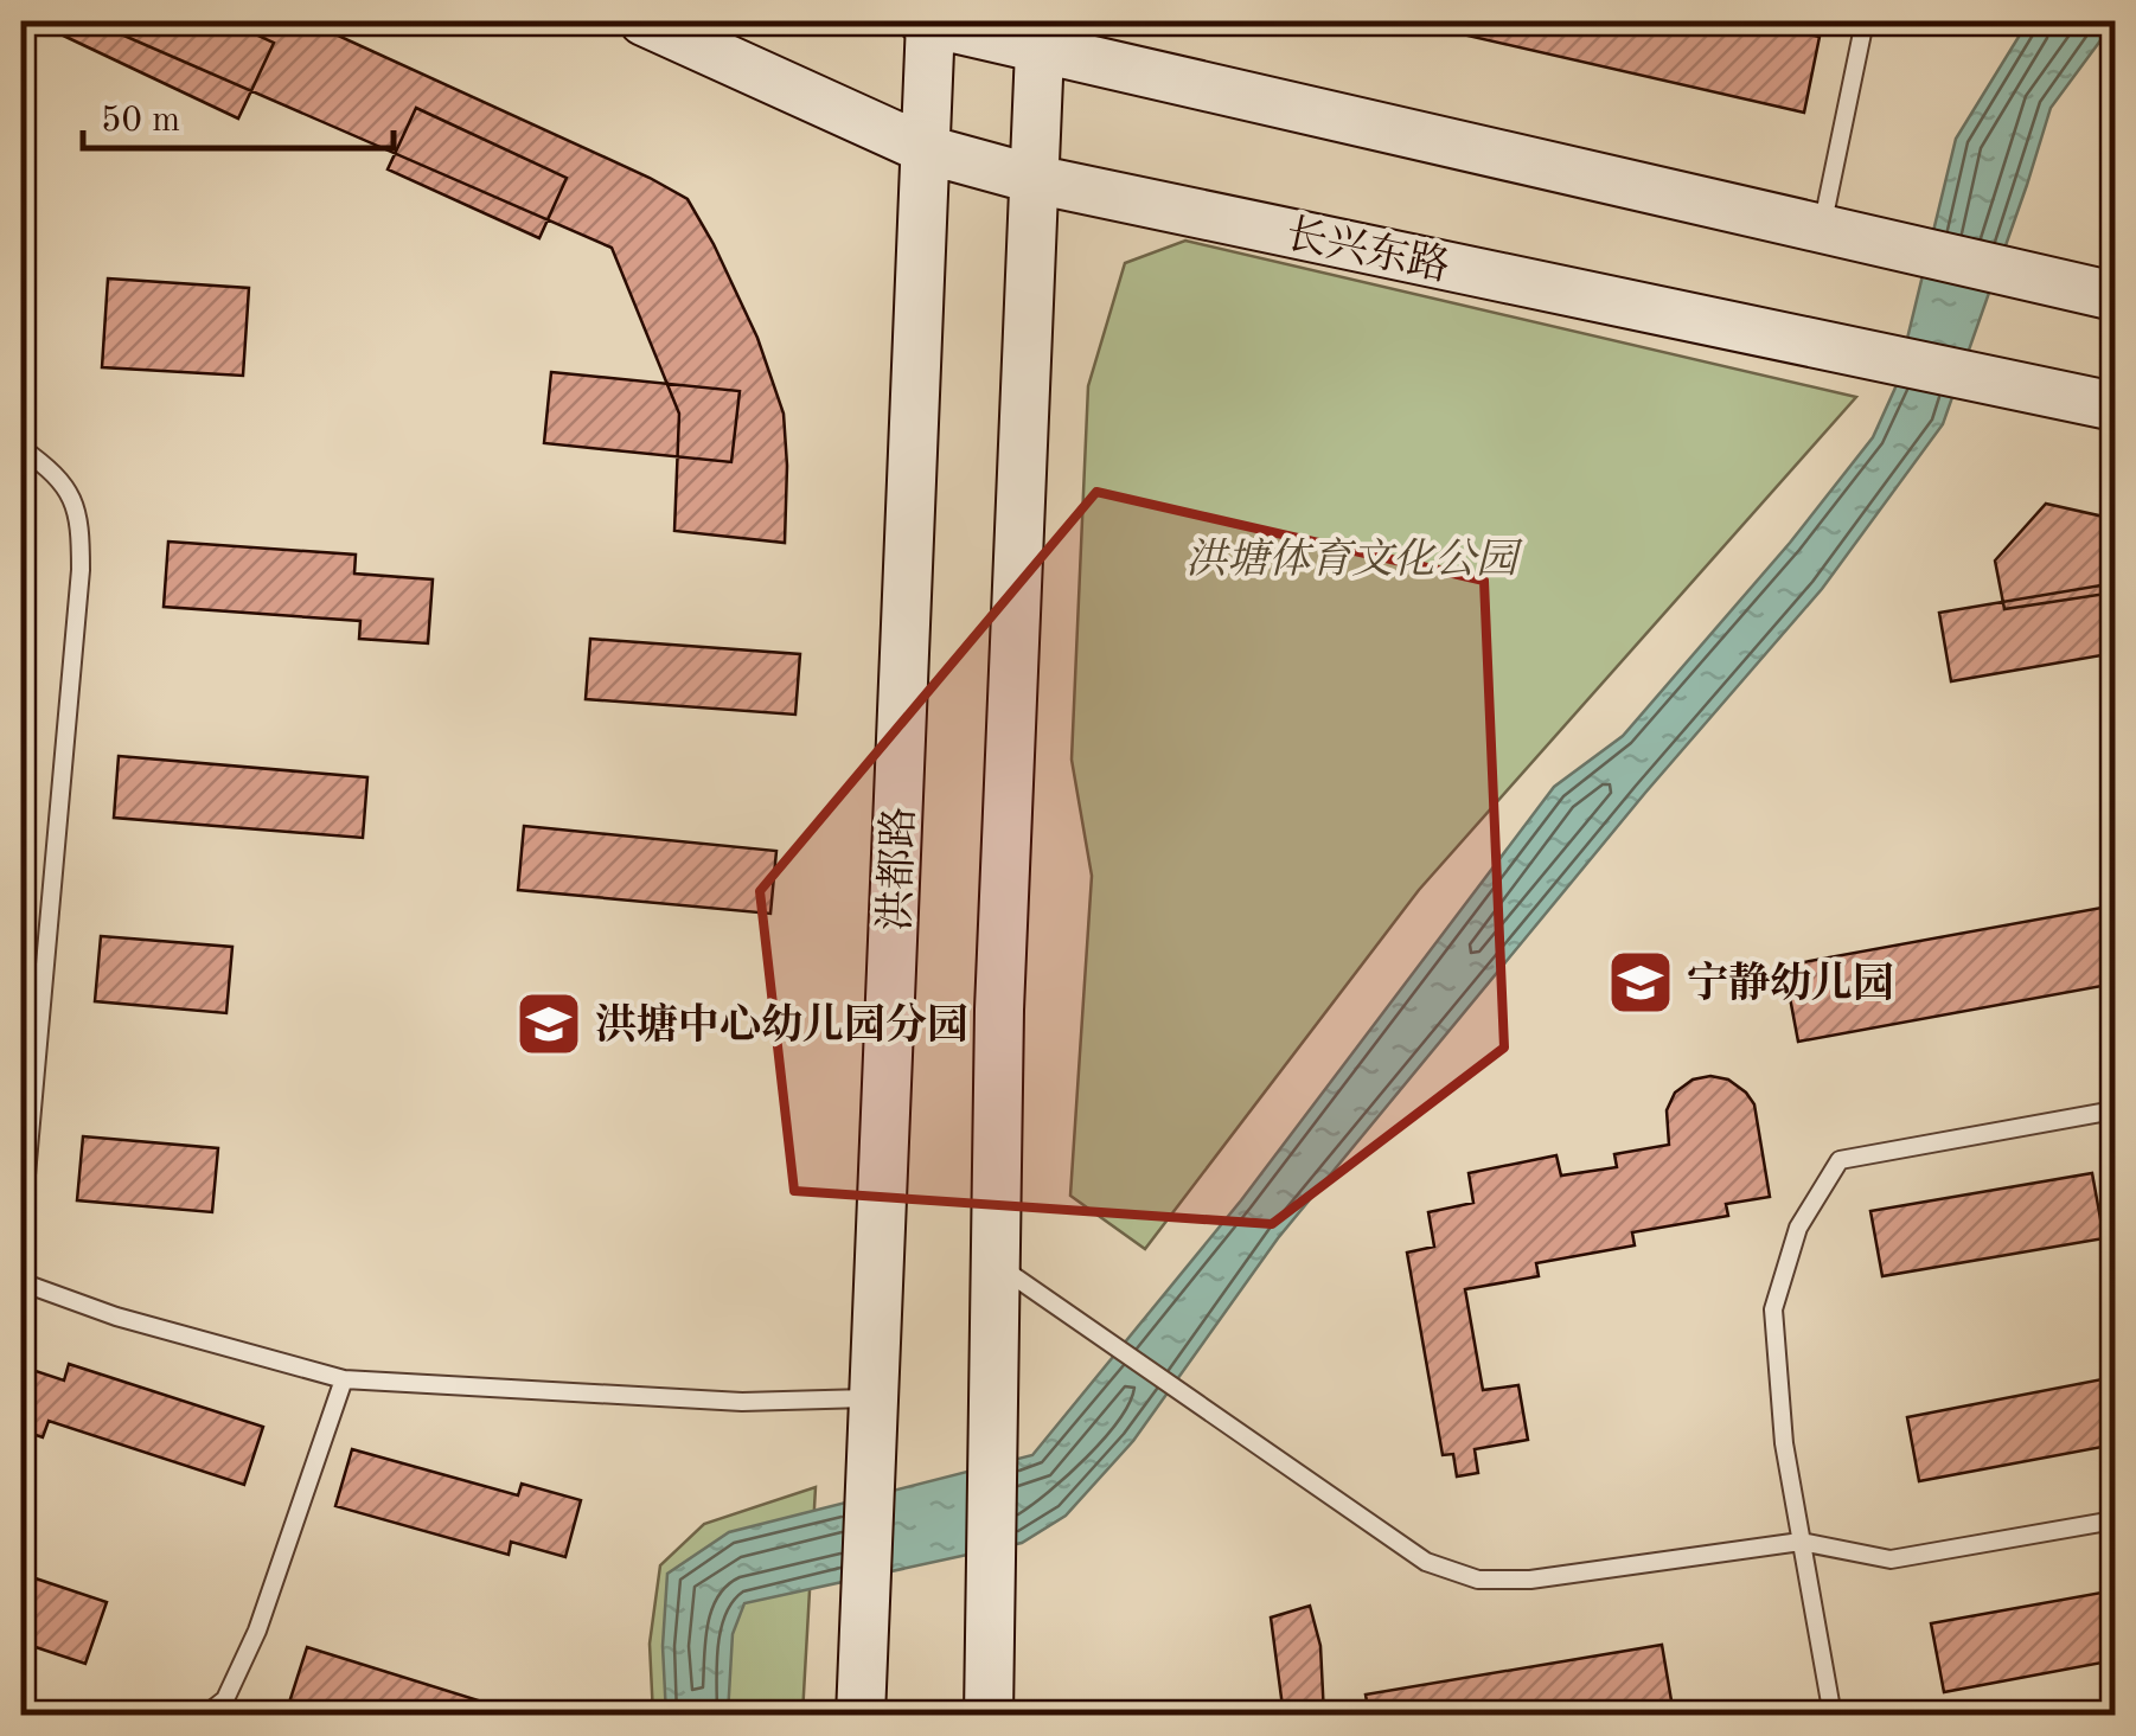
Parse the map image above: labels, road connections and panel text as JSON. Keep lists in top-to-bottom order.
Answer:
{
  "streets": {
    "main road": ["长兴东路", "洪都路"]
  },
  "crossings": [
    ["长兴东路", "洪都路"]
  ],
  "parks": ["洪塘体育文化公园"],
  "places": {
    "school or university": ["宁静幼儿园", "洪塘中心幼儿园分园"]
  },
  "scale_bar": "50 m"
}
